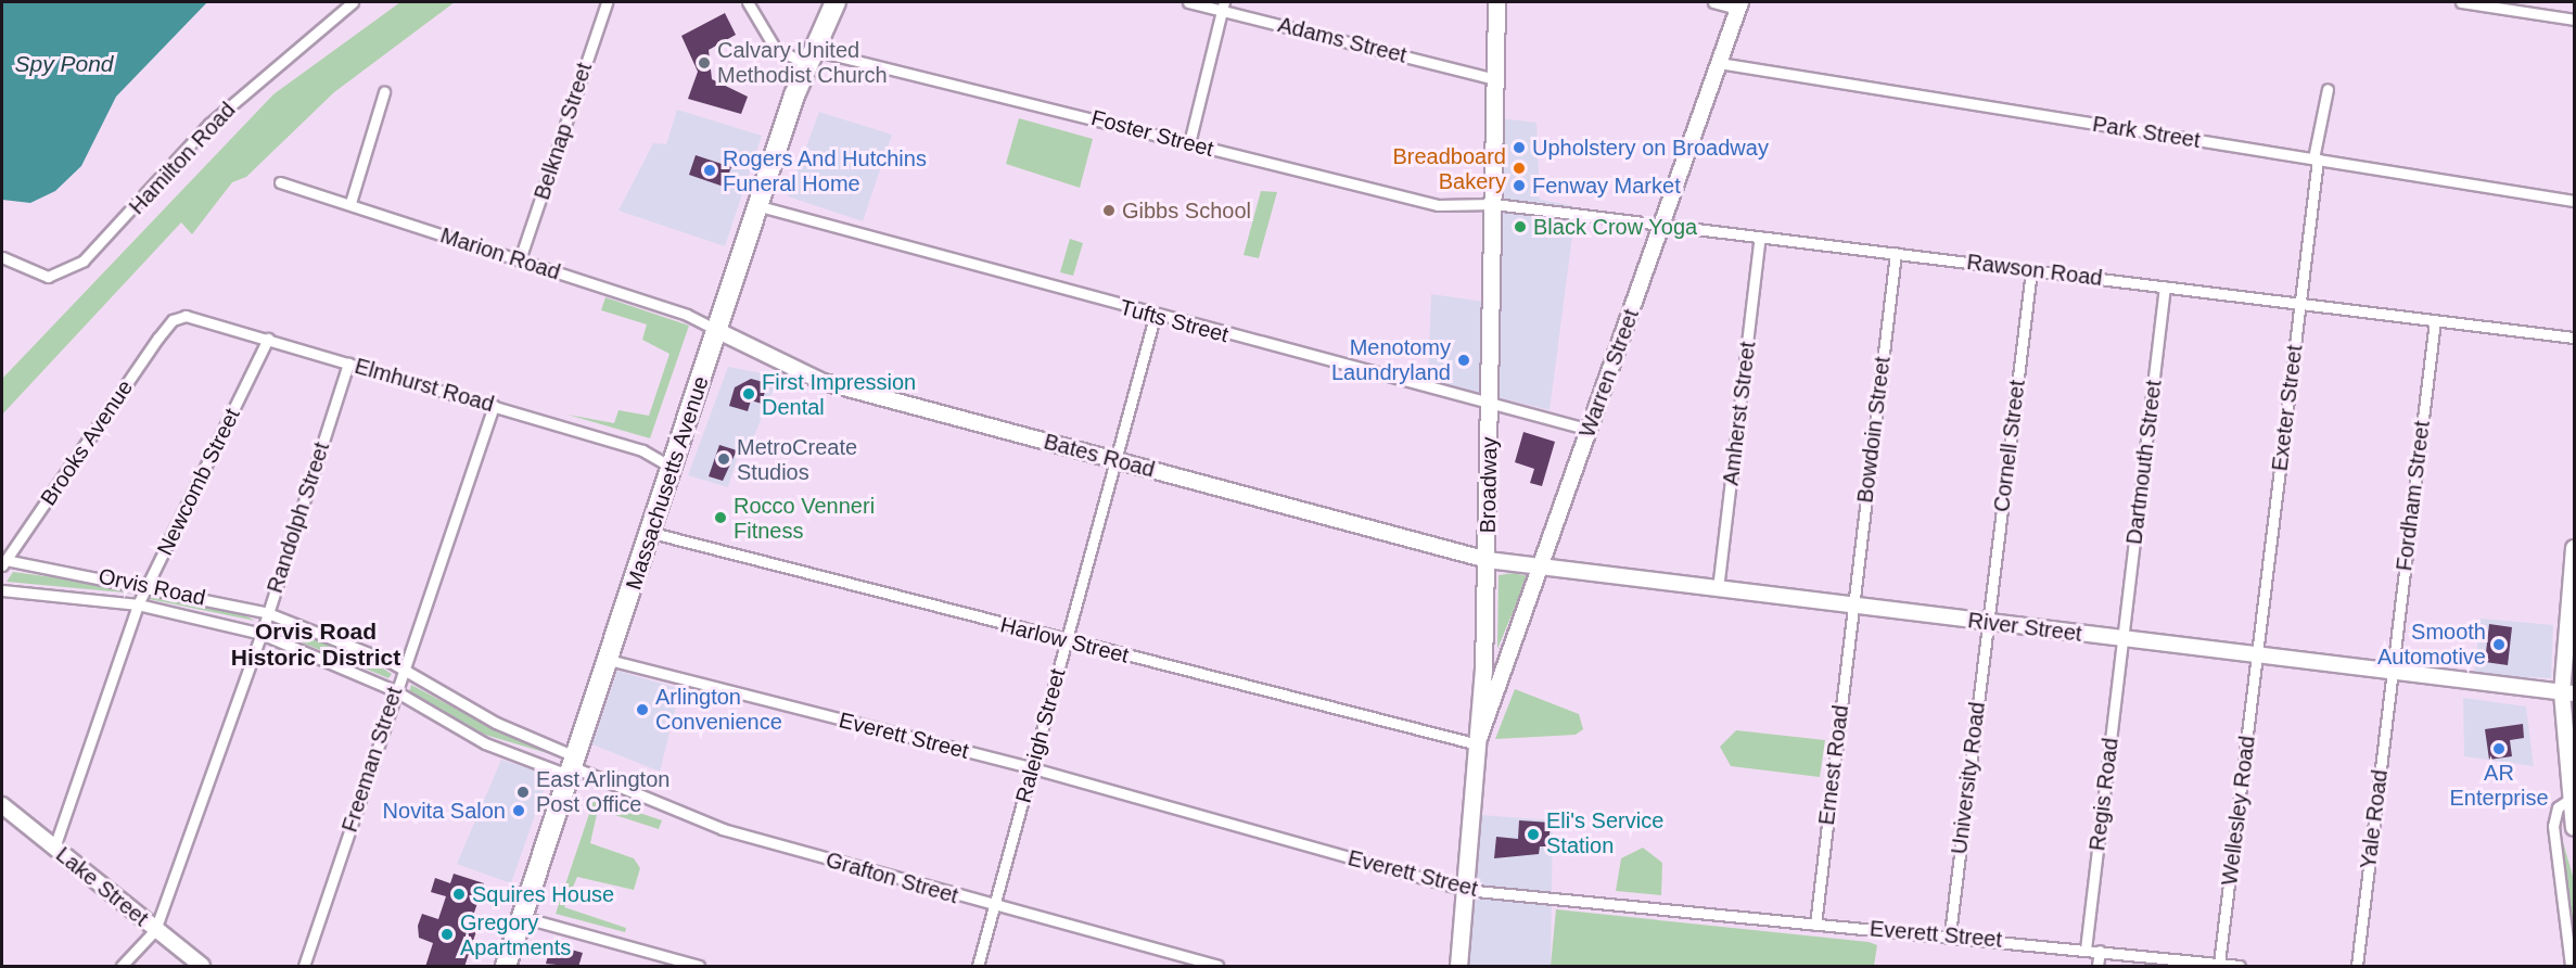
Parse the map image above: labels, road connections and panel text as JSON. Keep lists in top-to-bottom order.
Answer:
{
  "streets": {
    "highway": ["Massachusetts Avenue"],
    "main road": ["Broadway"],
    "street": [
      "Adams Street",
      "Belknap Street",
      "Park Street",
      "Foster Street",
      "Hamilton Road",
      "Marion Road",
      "Rawson Road",
      "Tufts Street",
      "Warren Street",
      "Elmhurst Road",
      "Exeter Street",
      "Amherst Street",
      "Bowdoin Street",
      "Brooks Avenue",
      "Cornell Street",
      "Bates Road",
      "Dartmouth Street",
      "Newcomb Street",
      "Fordham Street",
      "Randolph Street",
      "Orvis Road",
      "River Street",
      "Harlow Street",
      "Everett Street",
      "Raleigh Street",
      "Freeman Street",
      "Ernest Road",
      "University Road",
      "Regis Road",
      "Wellesley Road",
      "Yale Road",
      "Grafton Street",
      "Lake Street"
    ]
  },
  "crossings": [
    ["Adams Street", "Broadway"],
    ["Belknap Street", "Marion Road"],
    ["Park Street", "Warren Street"],
    ["Park Street", "Exeter Street"],
    ["Foster Street", "Rawson Road"],
    ["Foster Street", "Massachusetts Avenue"],
    ["Foster Street", "Broadway"],
    ["Marion Road", "Bates Road"],
    ["Marion Road", "Massachusetts Avenue"],
    ["Rawson Road", "Warren Street"],
    ["Rawson Road", "Exeter Street"],
    ["Rawson Road", "Amherst Street"],
    ["Rawson Road", "Bowdoin Street"],
    ["Rawson Road", "Cornell Street"],
    ["Rawson Road", "Dartmouth Street"],
    ["Rawson Road", "Broadway"],
    ["Rawson Road", "Fordham Street"],
    ["Tufts Street", "Warren Street"],
    ["Tufts Street", "Massachusetts Avenue"],
    ["Tufts Street", "Broadway"],
    ["Tufts Street", "Raleigh Street"],
    ["Warren Street", "Broadway"],
    ["Warren Street", "River Street"],
    ["Warren Street", "Harlow Street"],
    ["Elmhurst Road", "Brooks Avenue"],
    ["Elmhurst Road", "Newcomb Street"],
    ["Elmhurst Road", "Massachusetts Avenue"],
    ["Elmhurst Road", "Randolph Street"],
    ["Elmhurst Road", "Freeman Street"],
    ["Exeter Street", "River Street"],
    ["Exeter Street", "Wellesley Road"],
    ["Amherst Street", "River Street"],
    ["Bowdoin Street", "River Street"],
    ["Bowdoin Street", "Ernest Road"],
    ["Brooks Avenue", "Orvis Road"],
    ["Cornell Street", "River Street"],
    ["Cornell Street", "University Road"],
    ["Bates Road", "Massachusetts Avenue"],
    ["Bates Road", "Broadway"],
    ["Bates Road", "River Street"],
    ["Bates Road", "Raleigh Street"],
    ["Dartmouth Street", "River Street"],
    ["Dartmouth Street", "Regis Road"],
    ["Newcomb Street", "Orvis Road"],
    ["Newcomb Street", "Lake Street"],
    ["Massachusetts Avenue", "Orvis Road"],
    ["Massachusetts Avenue", "Harlow Street"],
    ["Massachusetts Avenue", "Everett Street"],
    ["Massachusetts Avenue", "Grafton Street"],
    ["Broadway", "River Street"],
    ["Broadway", "Harlow Street"],
    ["Broadway", "Everett Street"],
    ["Fordham Street", "River Street"],
    ["Fordham Street", "Yale Road"],
    ["Randolph Street", "Orvis Road"],
    ["Randolph Street", "Lake Street"],
    ["Orvis Road", "Freeman Street"],
    ["Orvis Road", "Grafton Street"],
    ["River Street", "Ernest Road"],
    ["River Street", "University Road"],
    ["River Street", "Regis Road"],
    ["River Street", "Wellesley Road"],
    ["River Street", "Yale Road"],
    ["Harlow Street", "Raleigh Street"],
    ["Everett Street", "Raleigh Street"],
    ["Everett Street", "Ernest Road"],
    ["Everett Street", "University Road"],
    ["Everett Street", "Regis Road"],
    ["Everett Street", "Wellesley Road"],
    ["Raleigh Street", "Grafton Street"]
  ],
  "districts": ["Orvis Road Historic District"],
  "water": ["Spy Pond"],
  "places": [
    "Calvary United Methodist Church",
    "Upholstery on Broadway",
    "Breadboard Bakery",
    "Rogers And Hutchins Funeral Home",
    "Fenway Market",
    "Gibbs School",
    "Black Crow Yoga",
    "Menotomy Laundryland",
    "First Impression Dental",
    "MetroCreate Studios",
    "Rocco Venneri Fitness",
    "Smooth Automotive",
    "Arlington Convenience",
    "AR Enterprise",
    "East Arlington Post Office",
    "Novita Salon",
    "Eli's Service Station",
    "Squires House",
    "Gregory Apartments"
  ]
}
